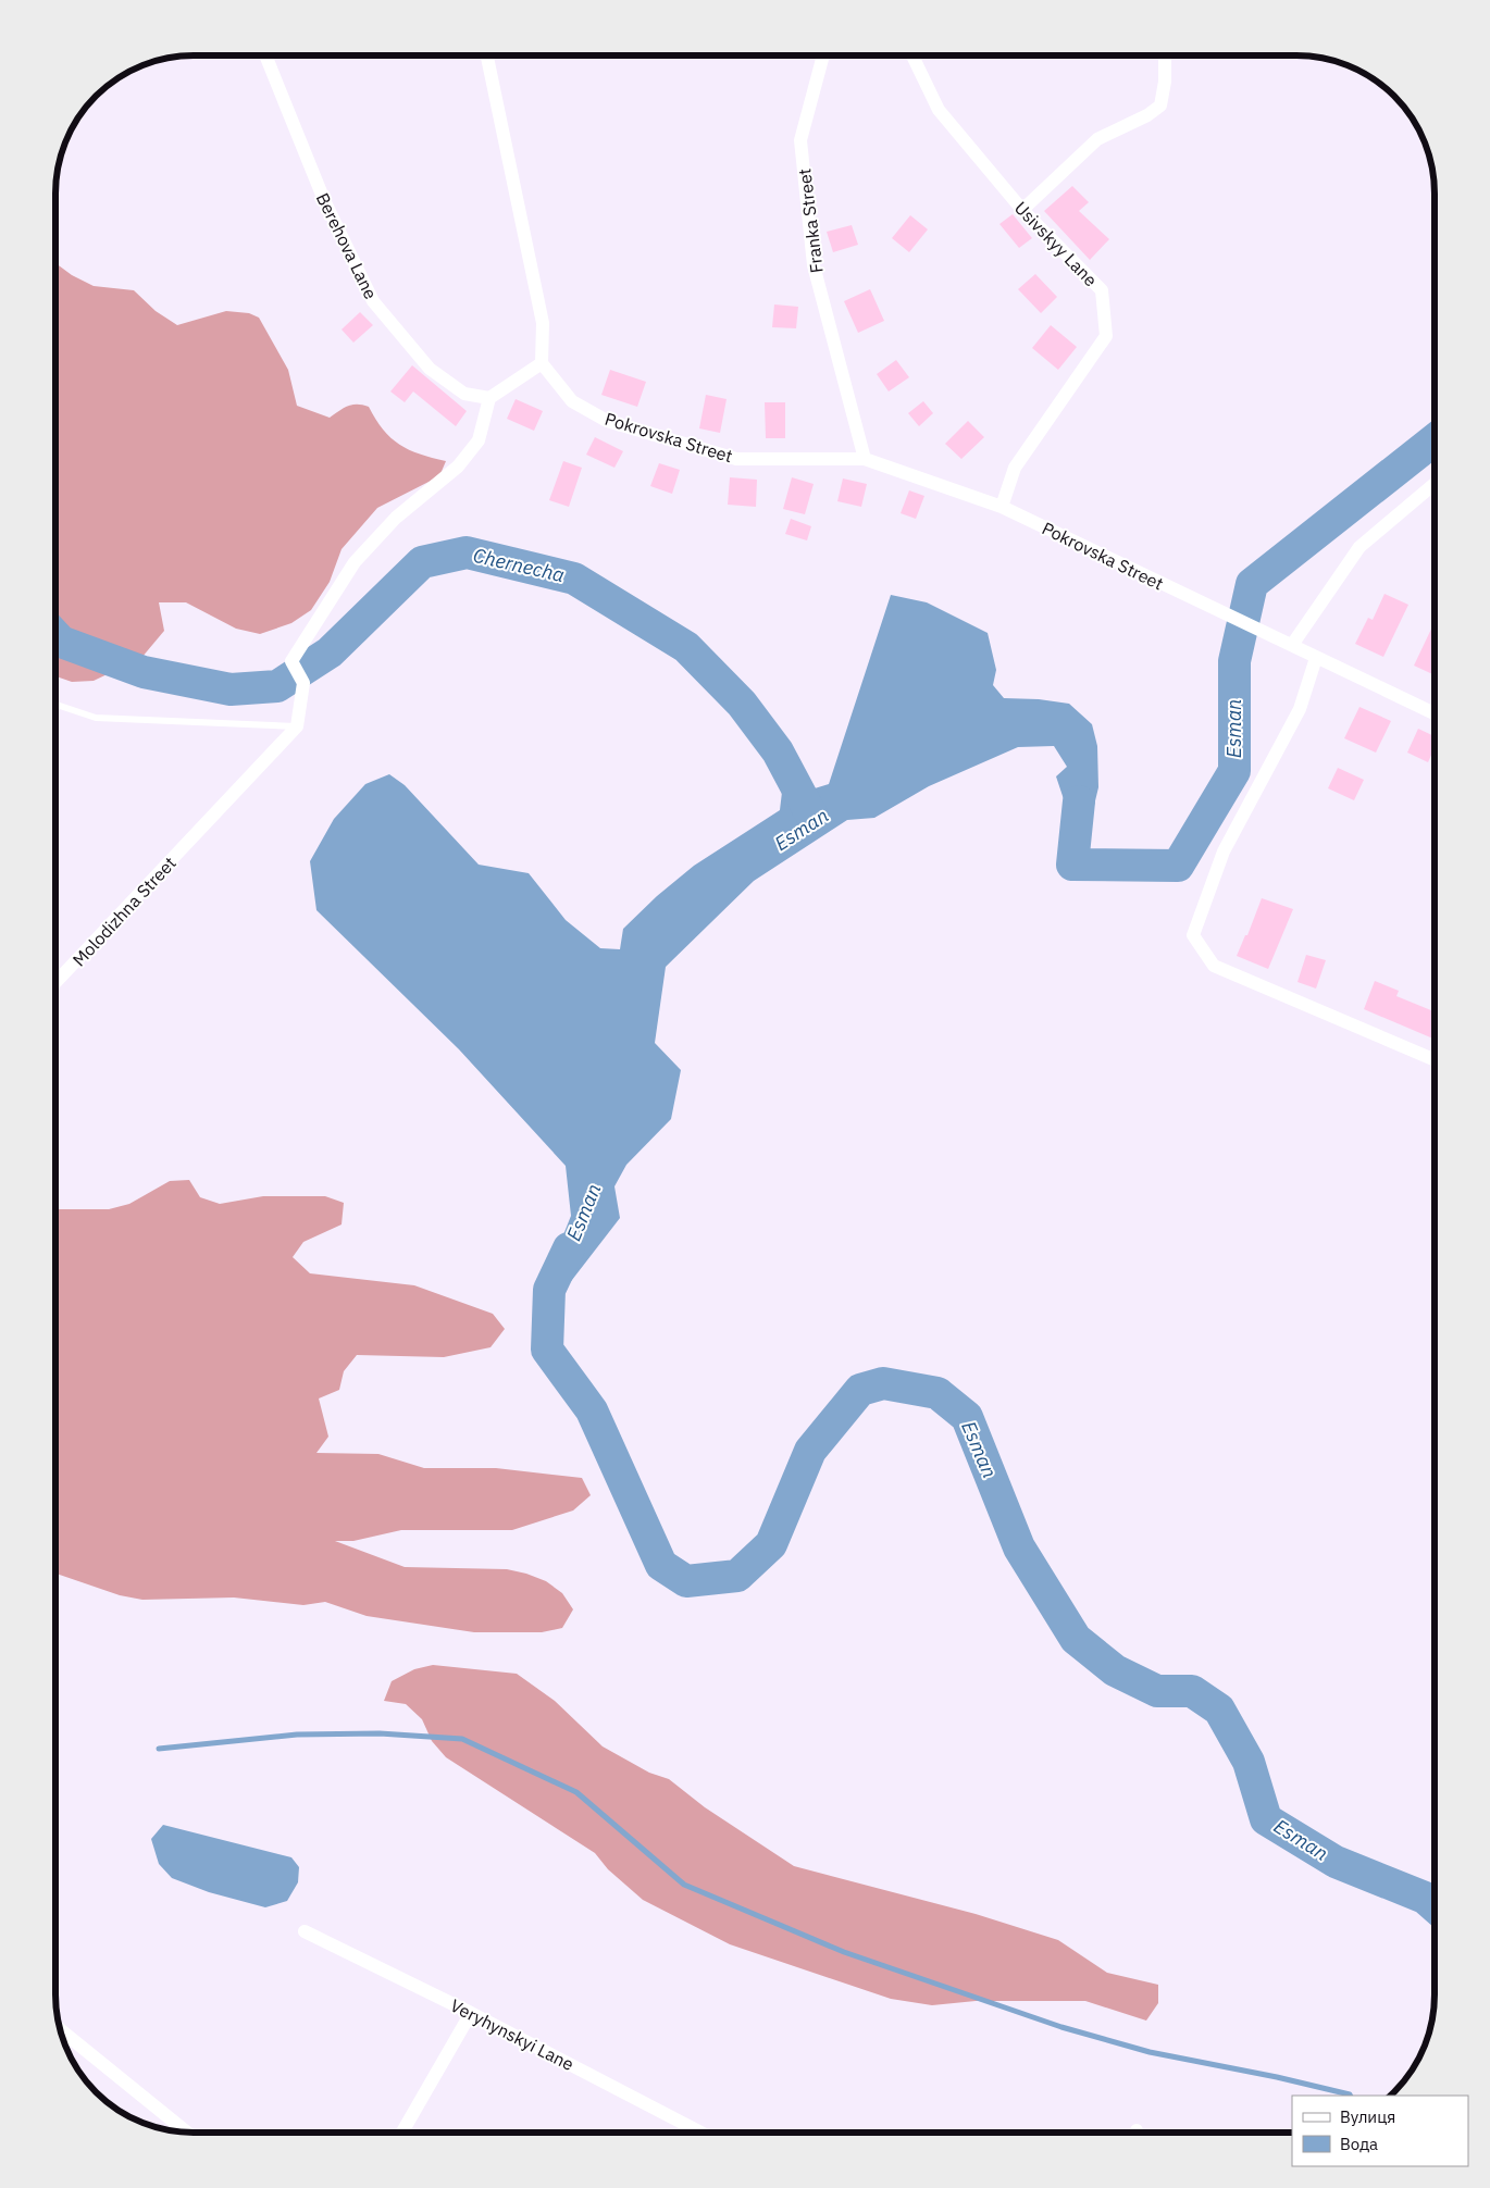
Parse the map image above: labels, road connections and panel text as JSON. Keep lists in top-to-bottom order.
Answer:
{
  "streets": {
    "street": [
      "Franka Street",
      "Usivskyy Lane",
      "Berehova Lane",
      "Pokrovska Street",
      "Molodizhna Street",
      "Veryhynskyi Lane"
    ]
  },
  "crossings": [
    ["Franka Street", "Pokrovska Street"],
    ["Usivskyy Lane", "Pokrovska Street"]
  ],
  "water": ["Chernecha", "Esman"],
  "legend": ["Вулиця", "Вода"]
}
